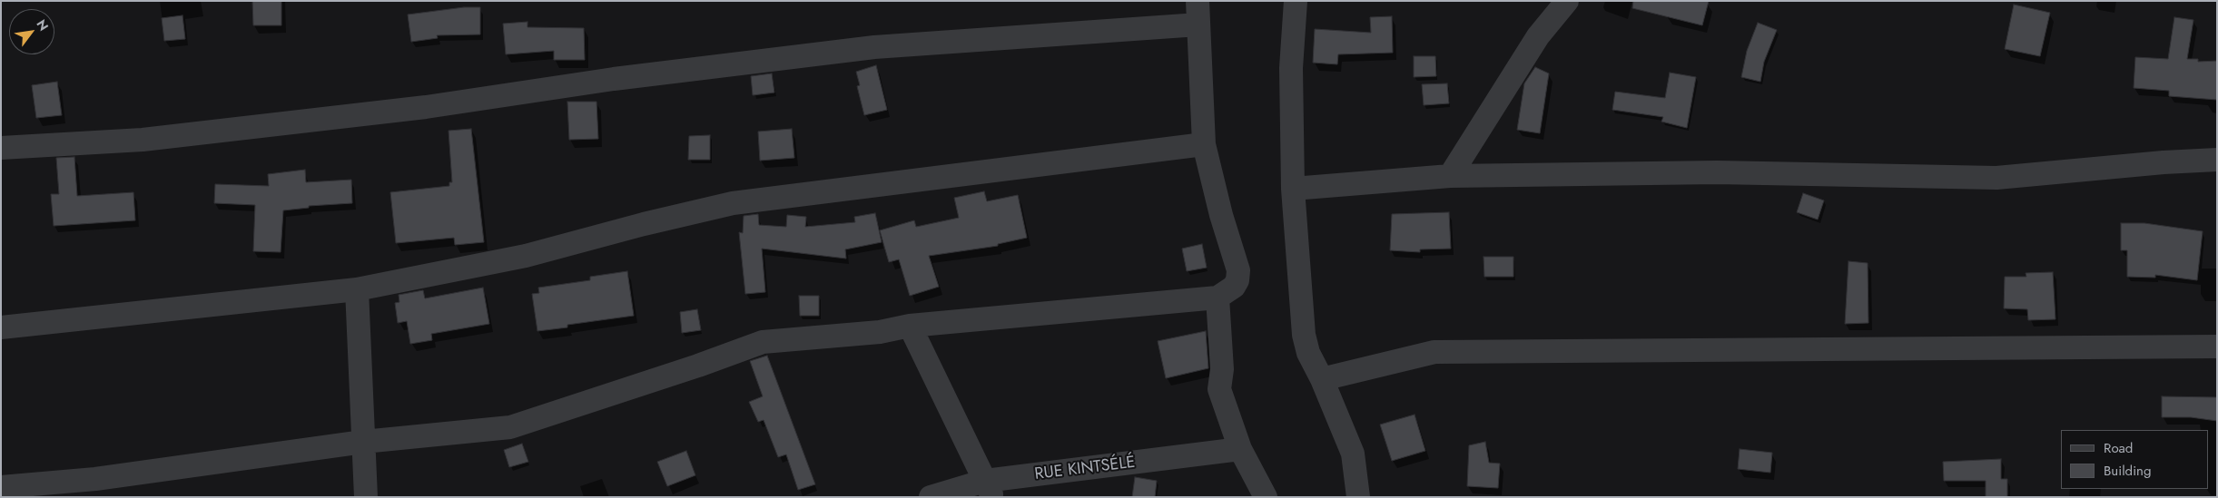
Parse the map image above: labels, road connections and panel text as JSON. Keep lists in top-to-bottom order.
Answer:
{
  "streets": {
    "street": ["RUE KINTSÉLÉ"]
  },
  "legend": ["Road", "Building"],
  "north": "top right"
}
